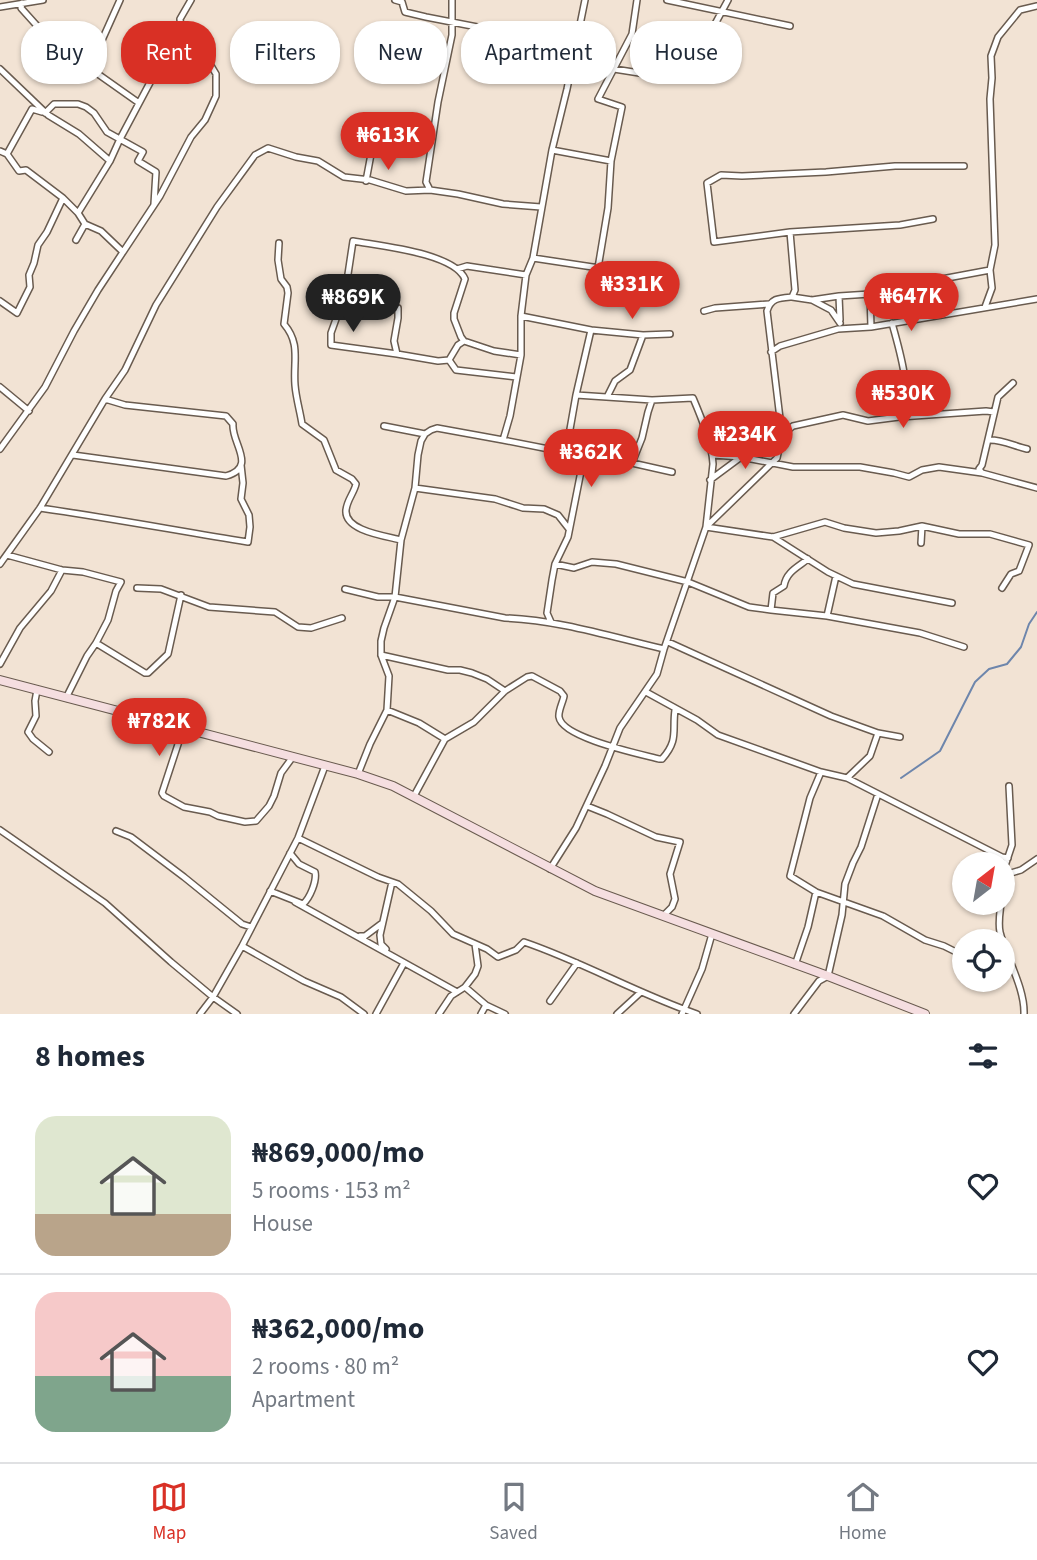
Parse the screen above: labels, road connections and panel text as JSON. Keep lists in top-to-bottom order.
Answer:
{
  "north": "top right",
  "page": {
    "chip": [
      "Buy",
      "Rent",
      "Filters",
      "New",
      "Apartment",
      "House"
    ],
    "price": [
      "₦613K",
      "₦331K",
      "₦647K",
      "₦869K",
      "₦530K",
      "₦234K",
      "₦362K",
      "₦782K"
    ],
    "heading": "8 homes",
    "list": [
      {
        "name": "₦869,000/mo",
        "note": "5 rooms · 153 m² · House"
      },
      {
        "name": "₦362,000/mo",
        "note": "2 rooms · 80 m² · Apartment"
      }
    ],
    "tabs": ["Map", "Saved", "Home"]
  }
}
